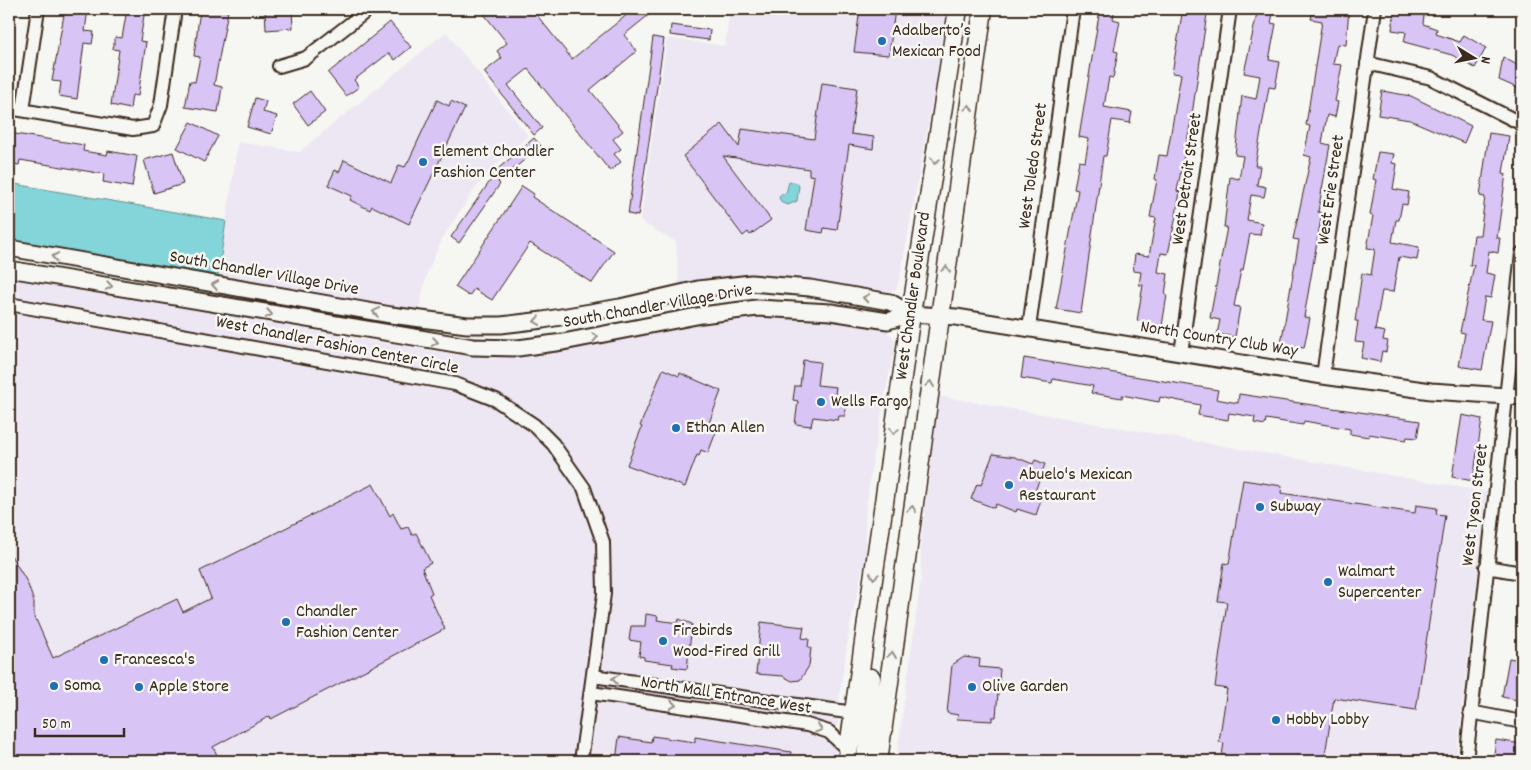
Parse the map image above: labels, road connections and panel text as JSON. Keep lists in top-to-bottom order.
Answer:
{
  "streets": {
    "main road": ["West Chandler Boulevard"],
    "street": [
      "West Toledo Street",
      "West Detroit Street",
      "West Erie Street",
      "South Chandler Village Drive",
      "North Country Club Way",
      "West Chandler Fashion Center Circle",
      "West Tyson Street",
      "North Mall Entrance West"
    ]
  },
  "crossings": [
    ["West Toledo Street", "North Country Club Way"],
    ["West Detroit Street", "North Country Club Way"],
    ["West Erie Street", "North Country Club Way"],
    ["South Chandler Village Drive", "West Chandler Boulevard"],
    ["South Chandler Village Drive", "North Country Club Way"],
    ["West Chandler Boulevard", "North Country Club Way"],
    ["West Chandler Boulevard", "North Mall Entrance West"],
    ["North Country Club Way", "West Tyson Street"],
    ["West Chandler Fashion Center Circle", "North Mall Entrance West"]
  ],
  "places": [
    "Adalberto’s Mexican Food",
    "Element Chandler Fashion Center",
    "Wells Fargo",
    "Ethan Allen",
    "Abuelo's Mexican Restaurant",
    "Subway",
    "Walmart Supercenter",
    "Chandler Fashion Center",
    "Firebirds Wood-Fired Grill",
    "Francesca's",
    "Soma",
    "Apple Store",
    "Olive Garden",
    "Hobby Lobby"
  ],
  "scale_bar": "50 m",
  "north": "right"
}
